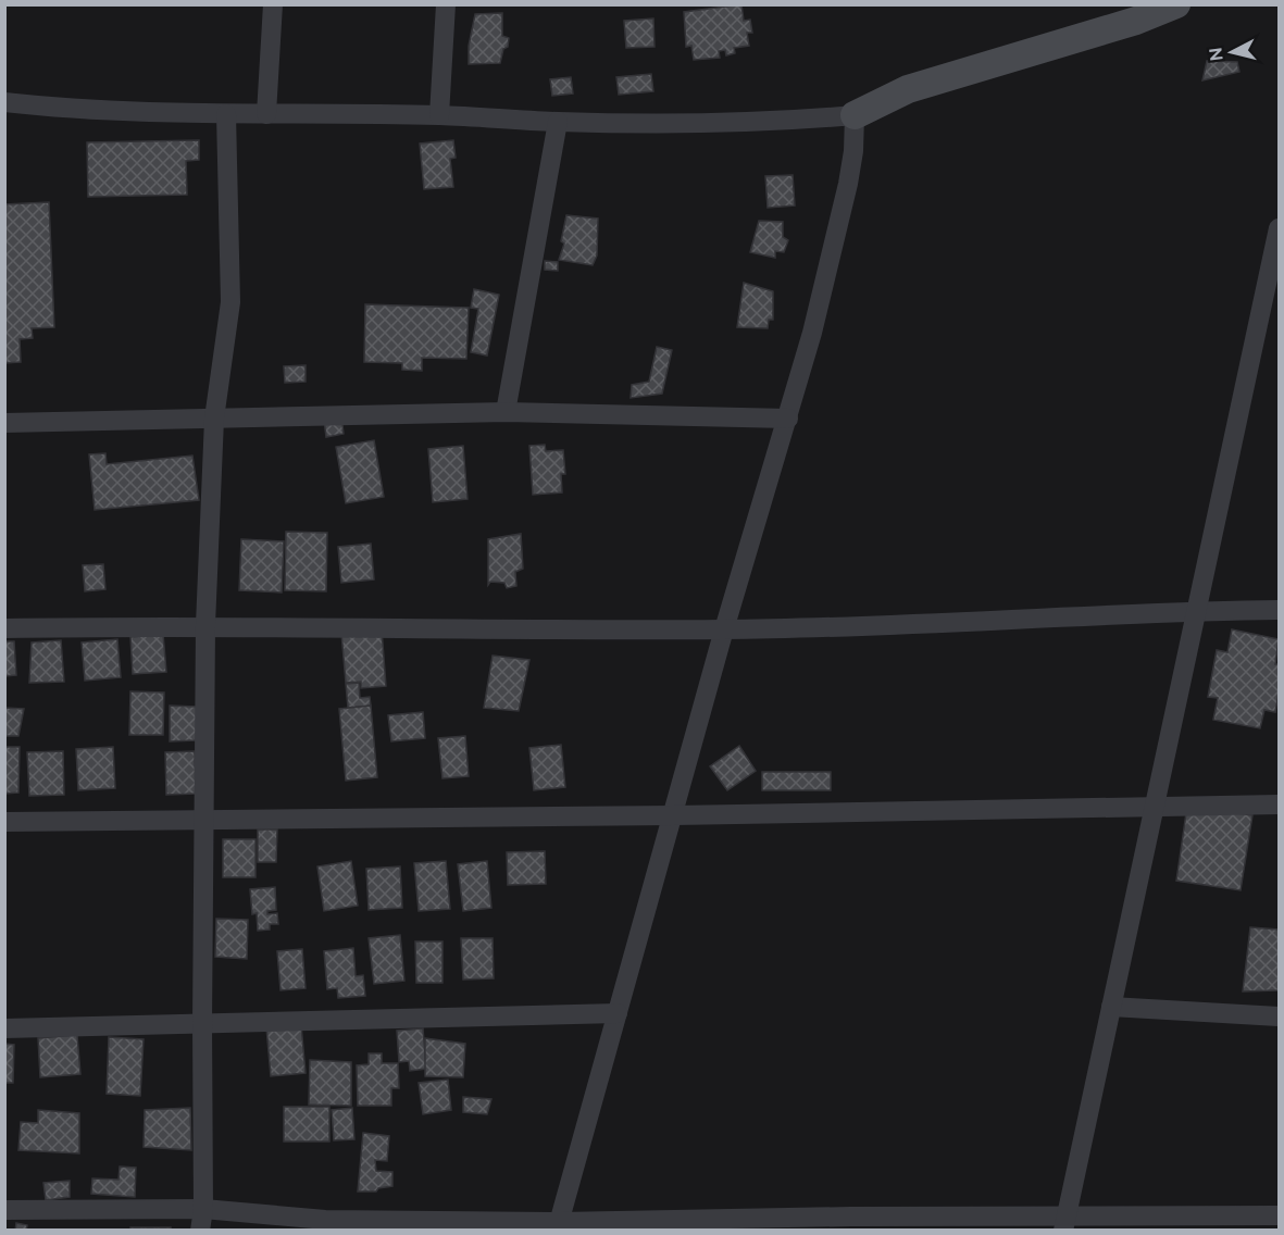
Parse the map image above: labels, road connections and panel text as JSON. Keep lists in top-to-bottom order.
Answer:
{
  "north": "left"
}
